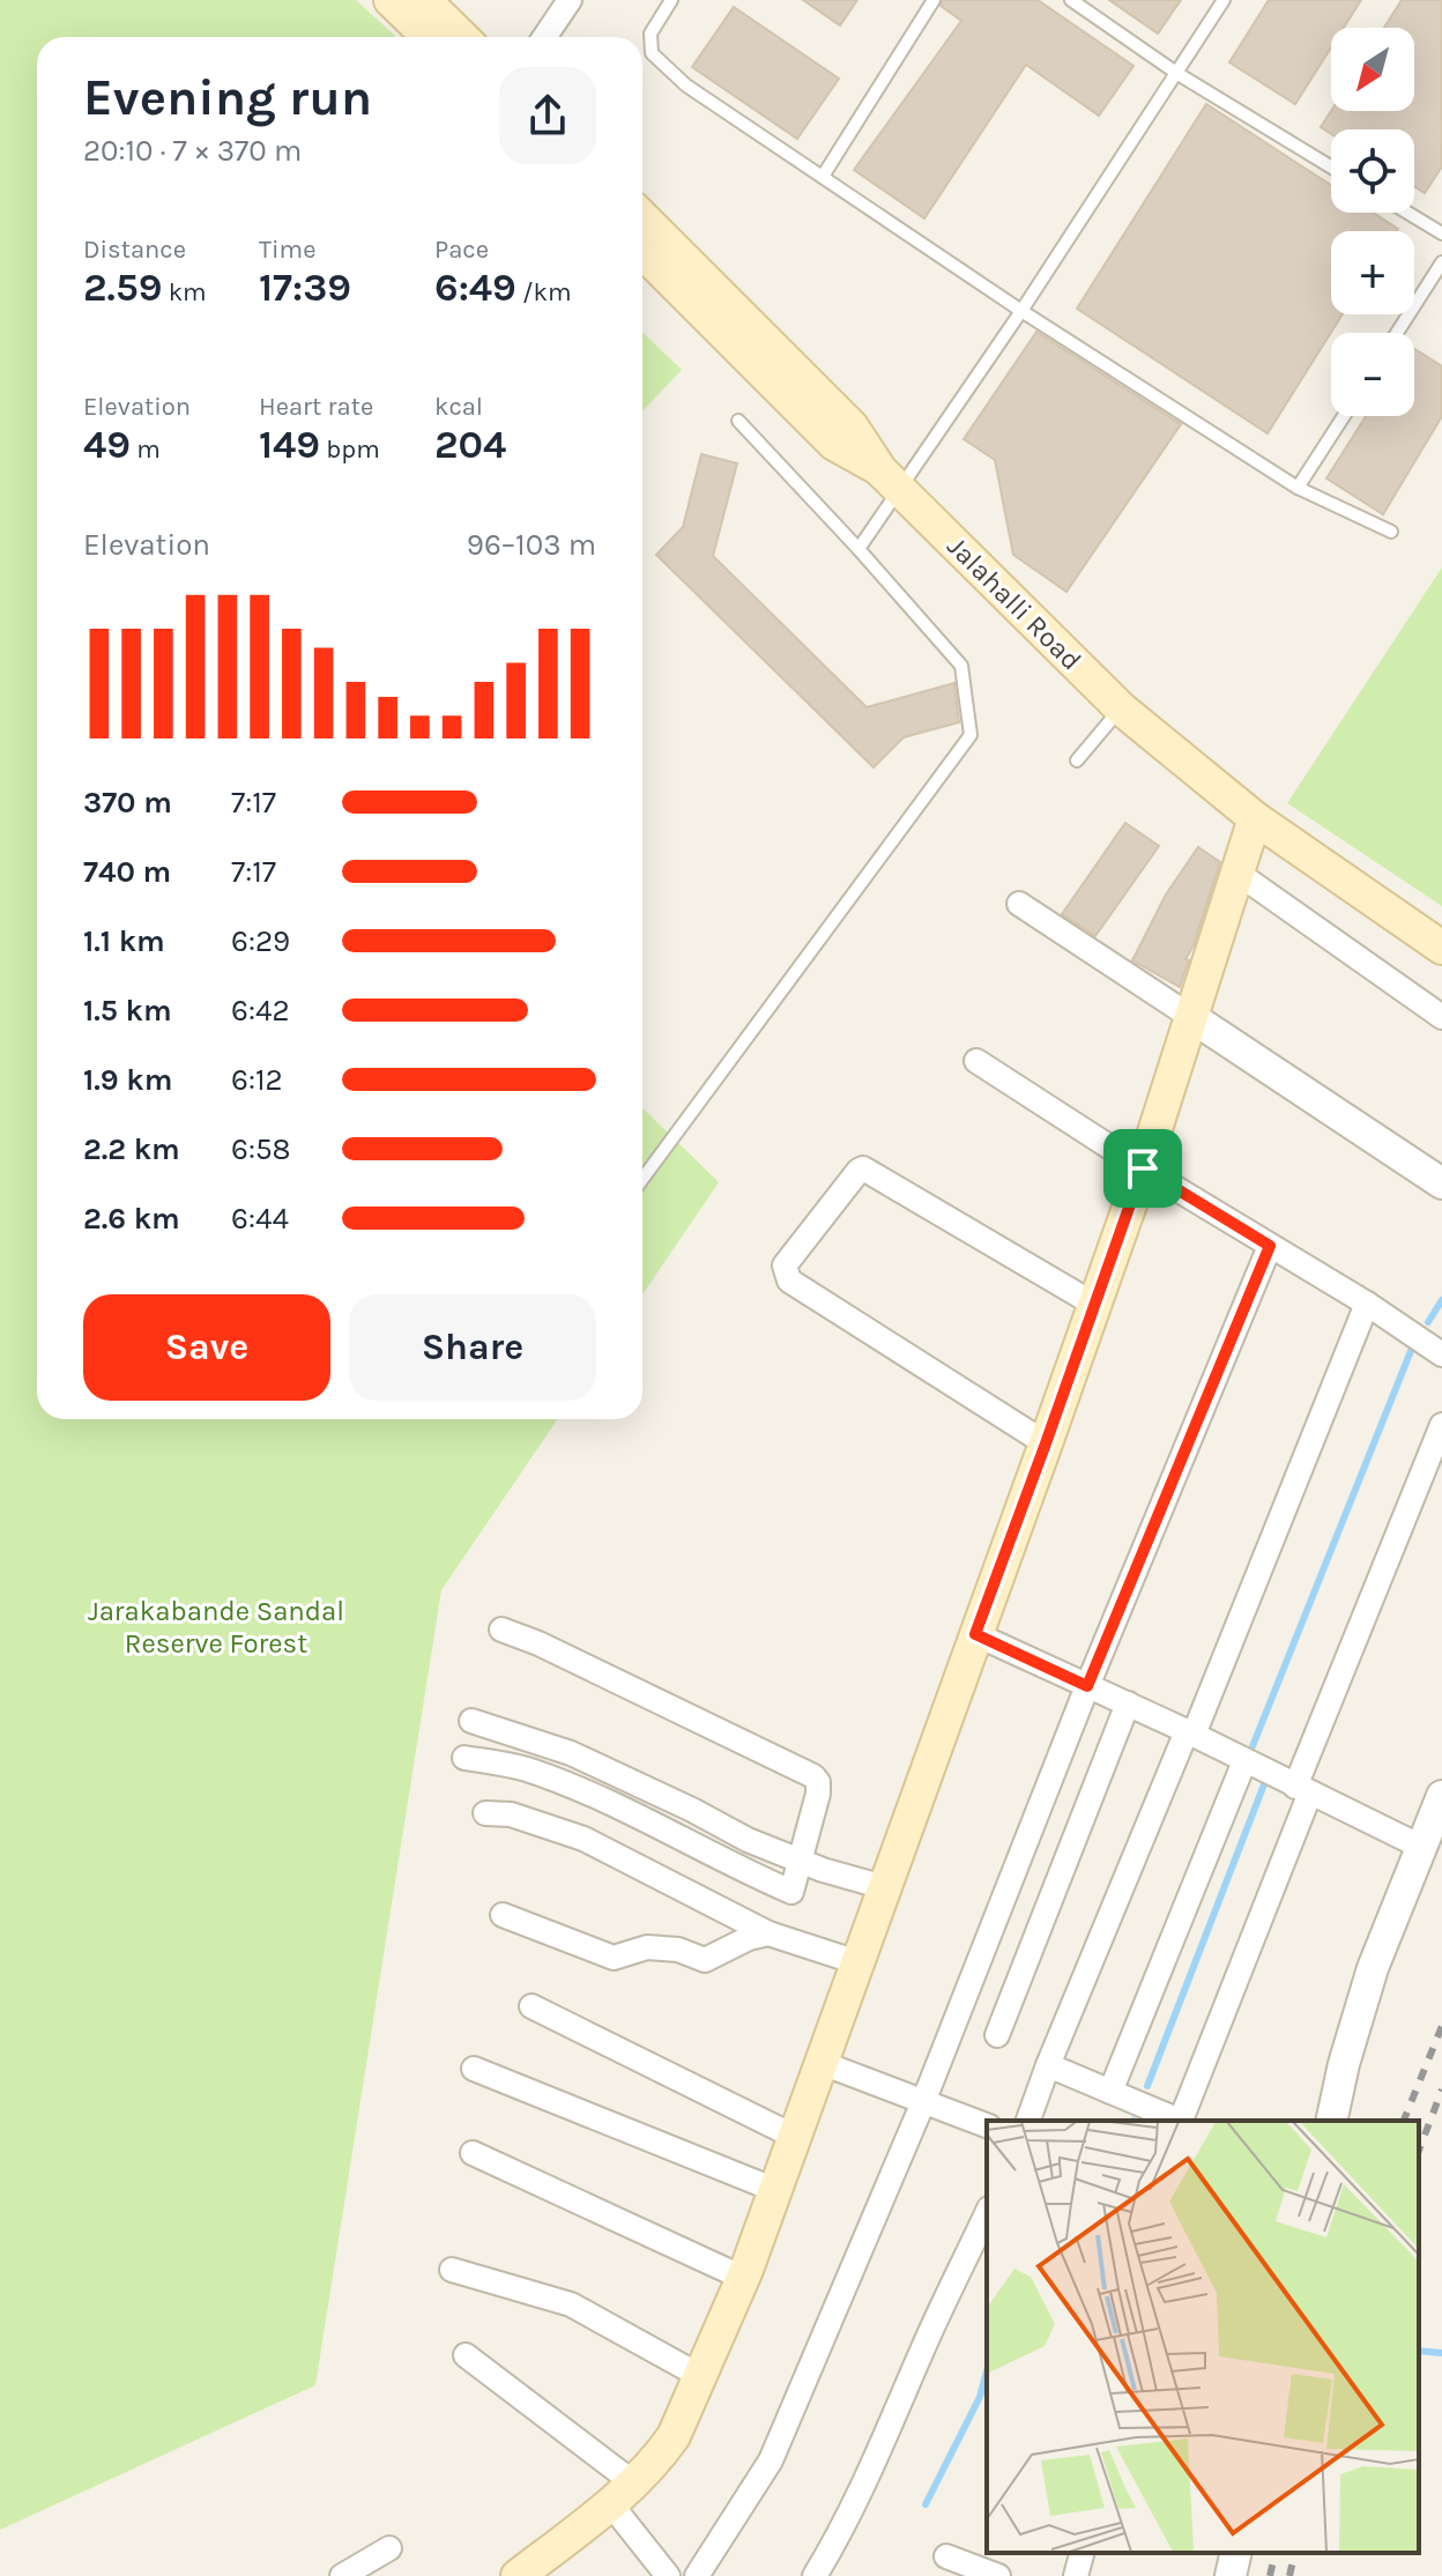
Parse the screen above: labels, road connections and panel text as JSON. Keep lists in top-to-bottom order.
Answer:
{
  "streets": {
    "main road": ["Jalahalli Road"]
  },
  "parks": ["Jarakabande Sandal Reserve Forest"],
  "north": "bottom left",
  "page": {
    "map_buttons": ["+", "−"],
    "heading": ["Evening run", "20:10 · 7 × 370 m"],
    "stats": [
      ["Distance", "2.59 km"],
      ["Time", "17:39"],
      ["Pace", "6:49 /km"],
      ["Elevation", "49 m"],
      ["Heart rate", "149 bpm"],
      ["kcal", "204"]
    ],
    "chart": ["Elevation", "96–103 m"],
    "list": [
      {
        "name": "370 m",
        "note": "7:17"
      },
      {
        "name": "740 m",
        "note": "7:17"
      },
      {
        "name": "1.1 km",
        "note": "6:29"
      },
      {
        "name": "1.5 km",
        "note": "6:42"
      },
      {
        "name": "1.9 km",
        "note": "6:12"
      },
      {
        "name": "2.2 km",
        "note": "6:58"
      },
      {
        "name": "2.6 km",
        "note": "6:44"
      }
    ],
    "buttons": ["Save", "Share"]
  }
}
